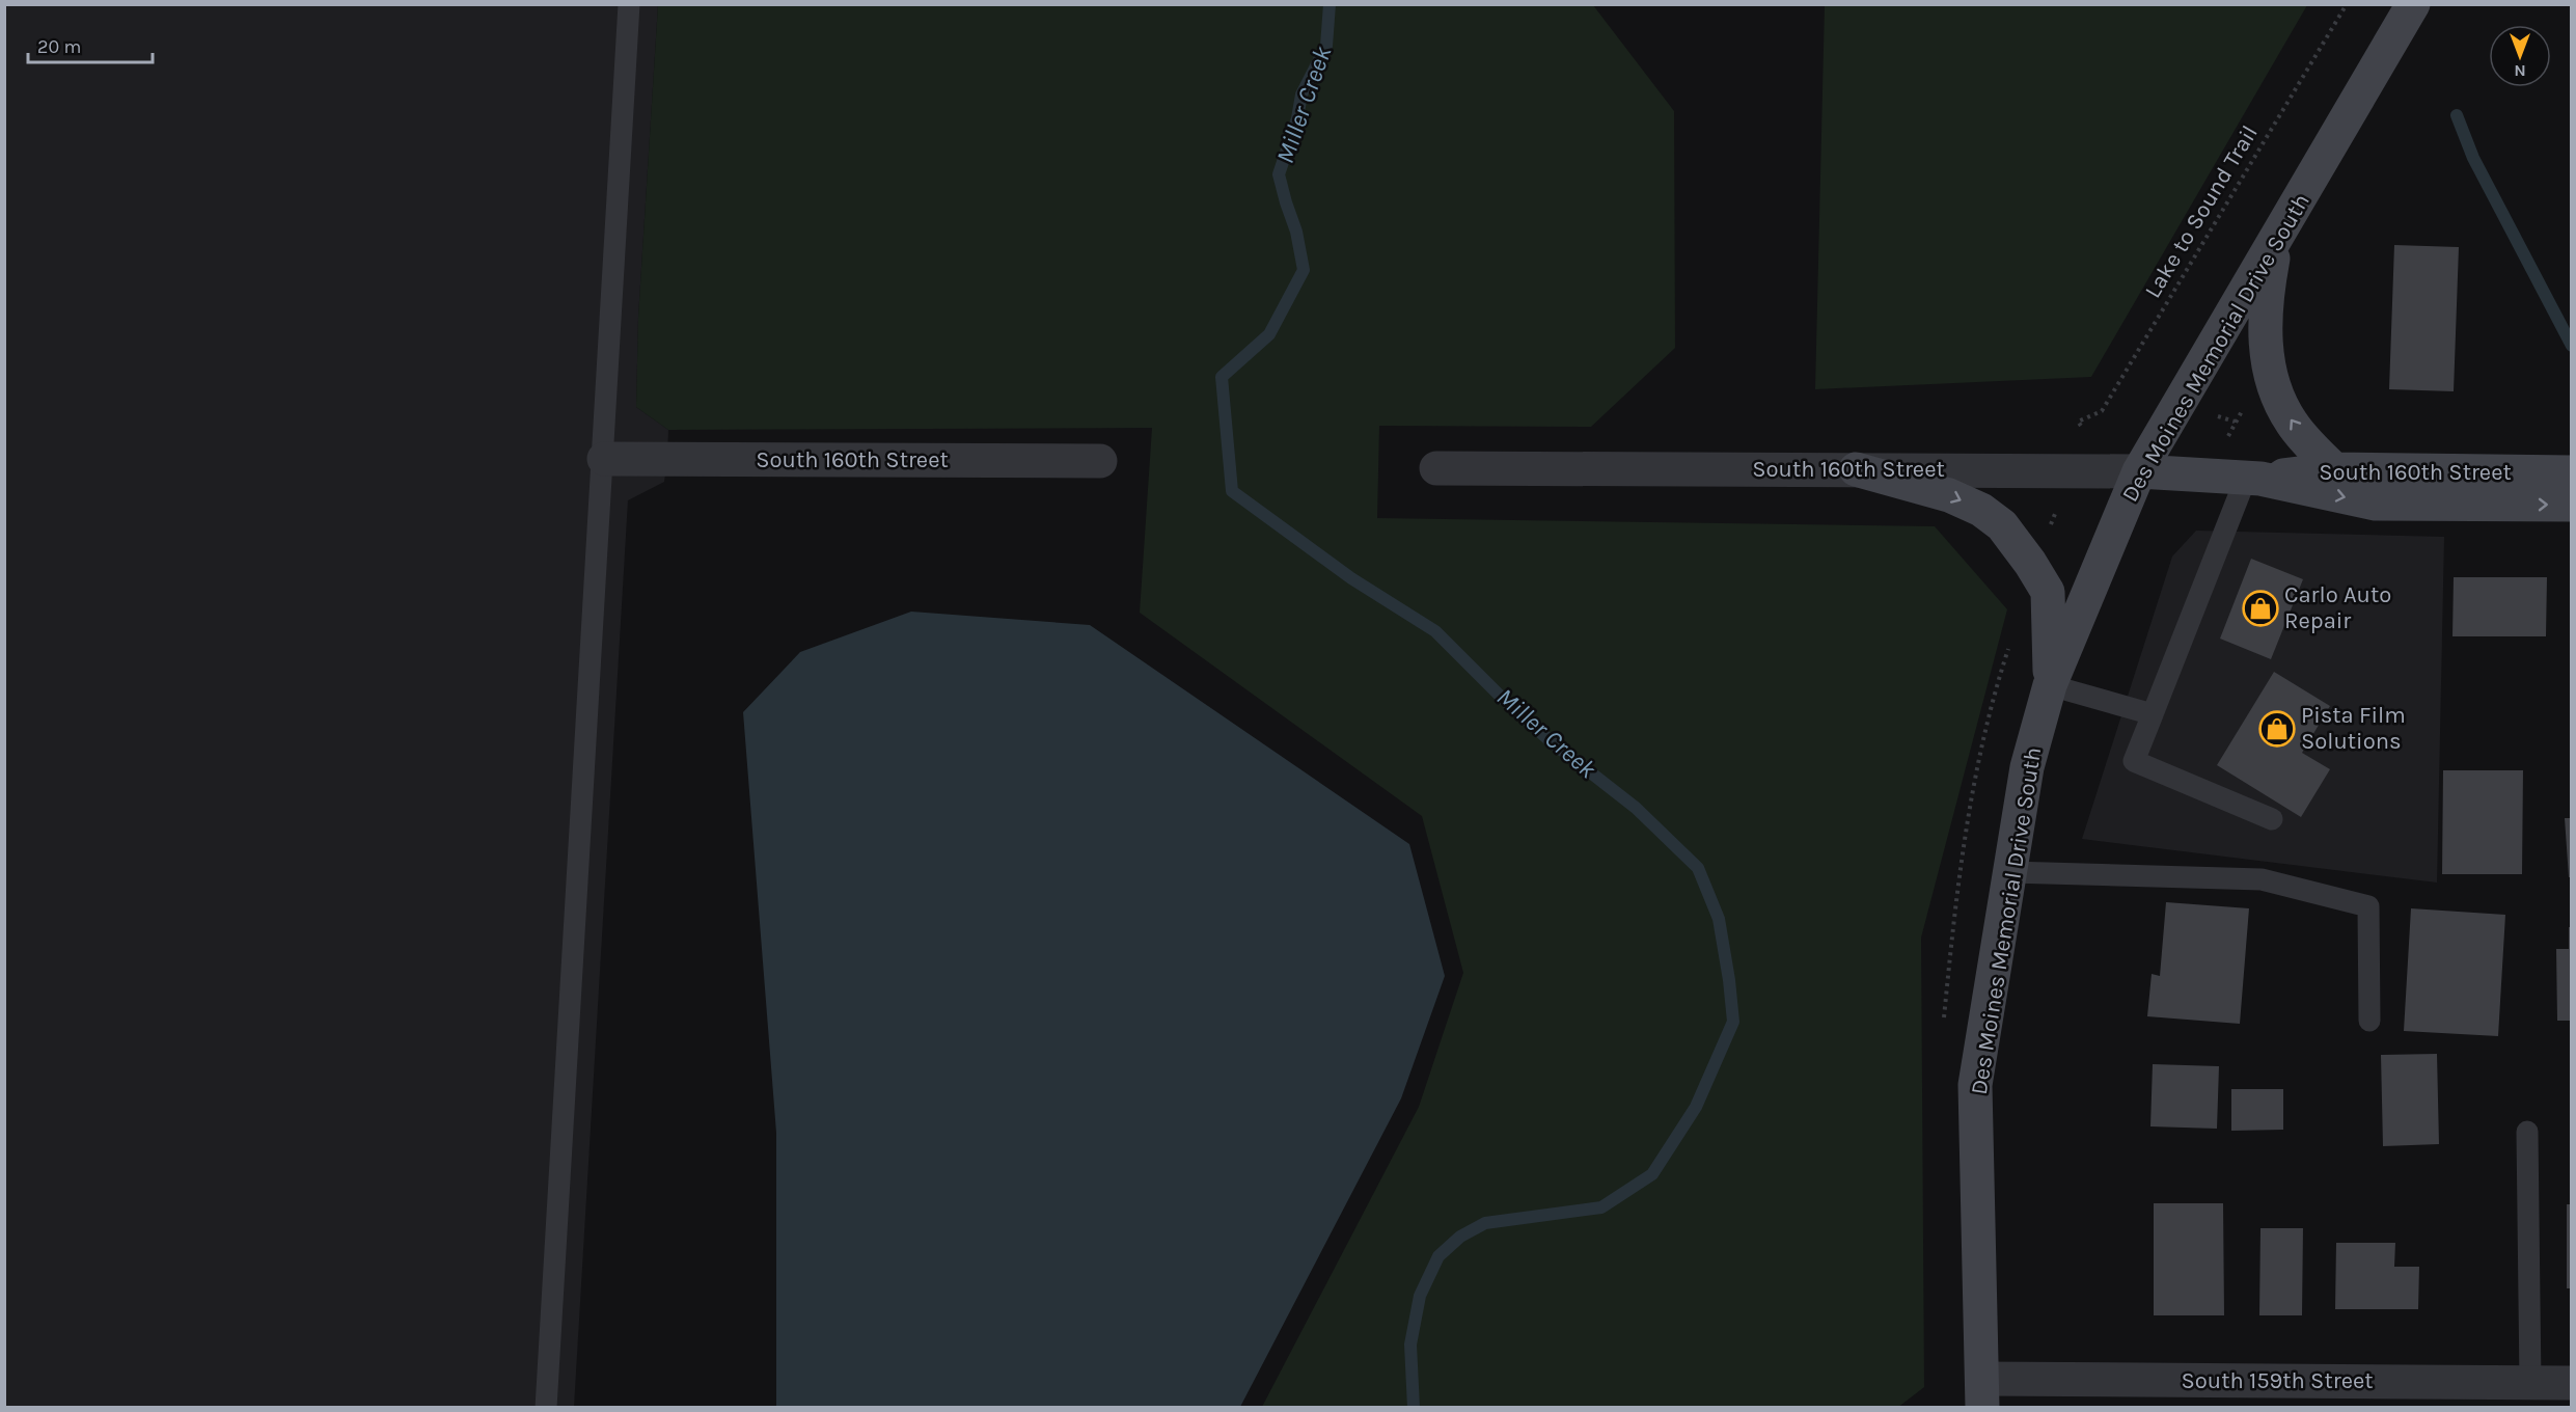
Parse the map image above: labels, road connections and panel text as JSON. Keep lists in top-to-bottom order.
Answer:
{
  "streets": {
    "main road": ["Des Moines Memorial Drive South", "South 160th Street"],
    "street": ["South 159th Street"],
    "path": ["Lake to Sound Trail"]
  },
  "crossings": [
    ["Des Moines Memorial Drive South", "South 160th Street"],
    ["Des Moines Memorial Drive South", "South 159th Street"]
  ],
  "water": ["Miller Creek"],
  "places": {
    "shop": ["Carlo Auto Repair", "Pista Film Solutions"]
  },
  "scale_bar": "20 m",
  "north": "bottom"
}
